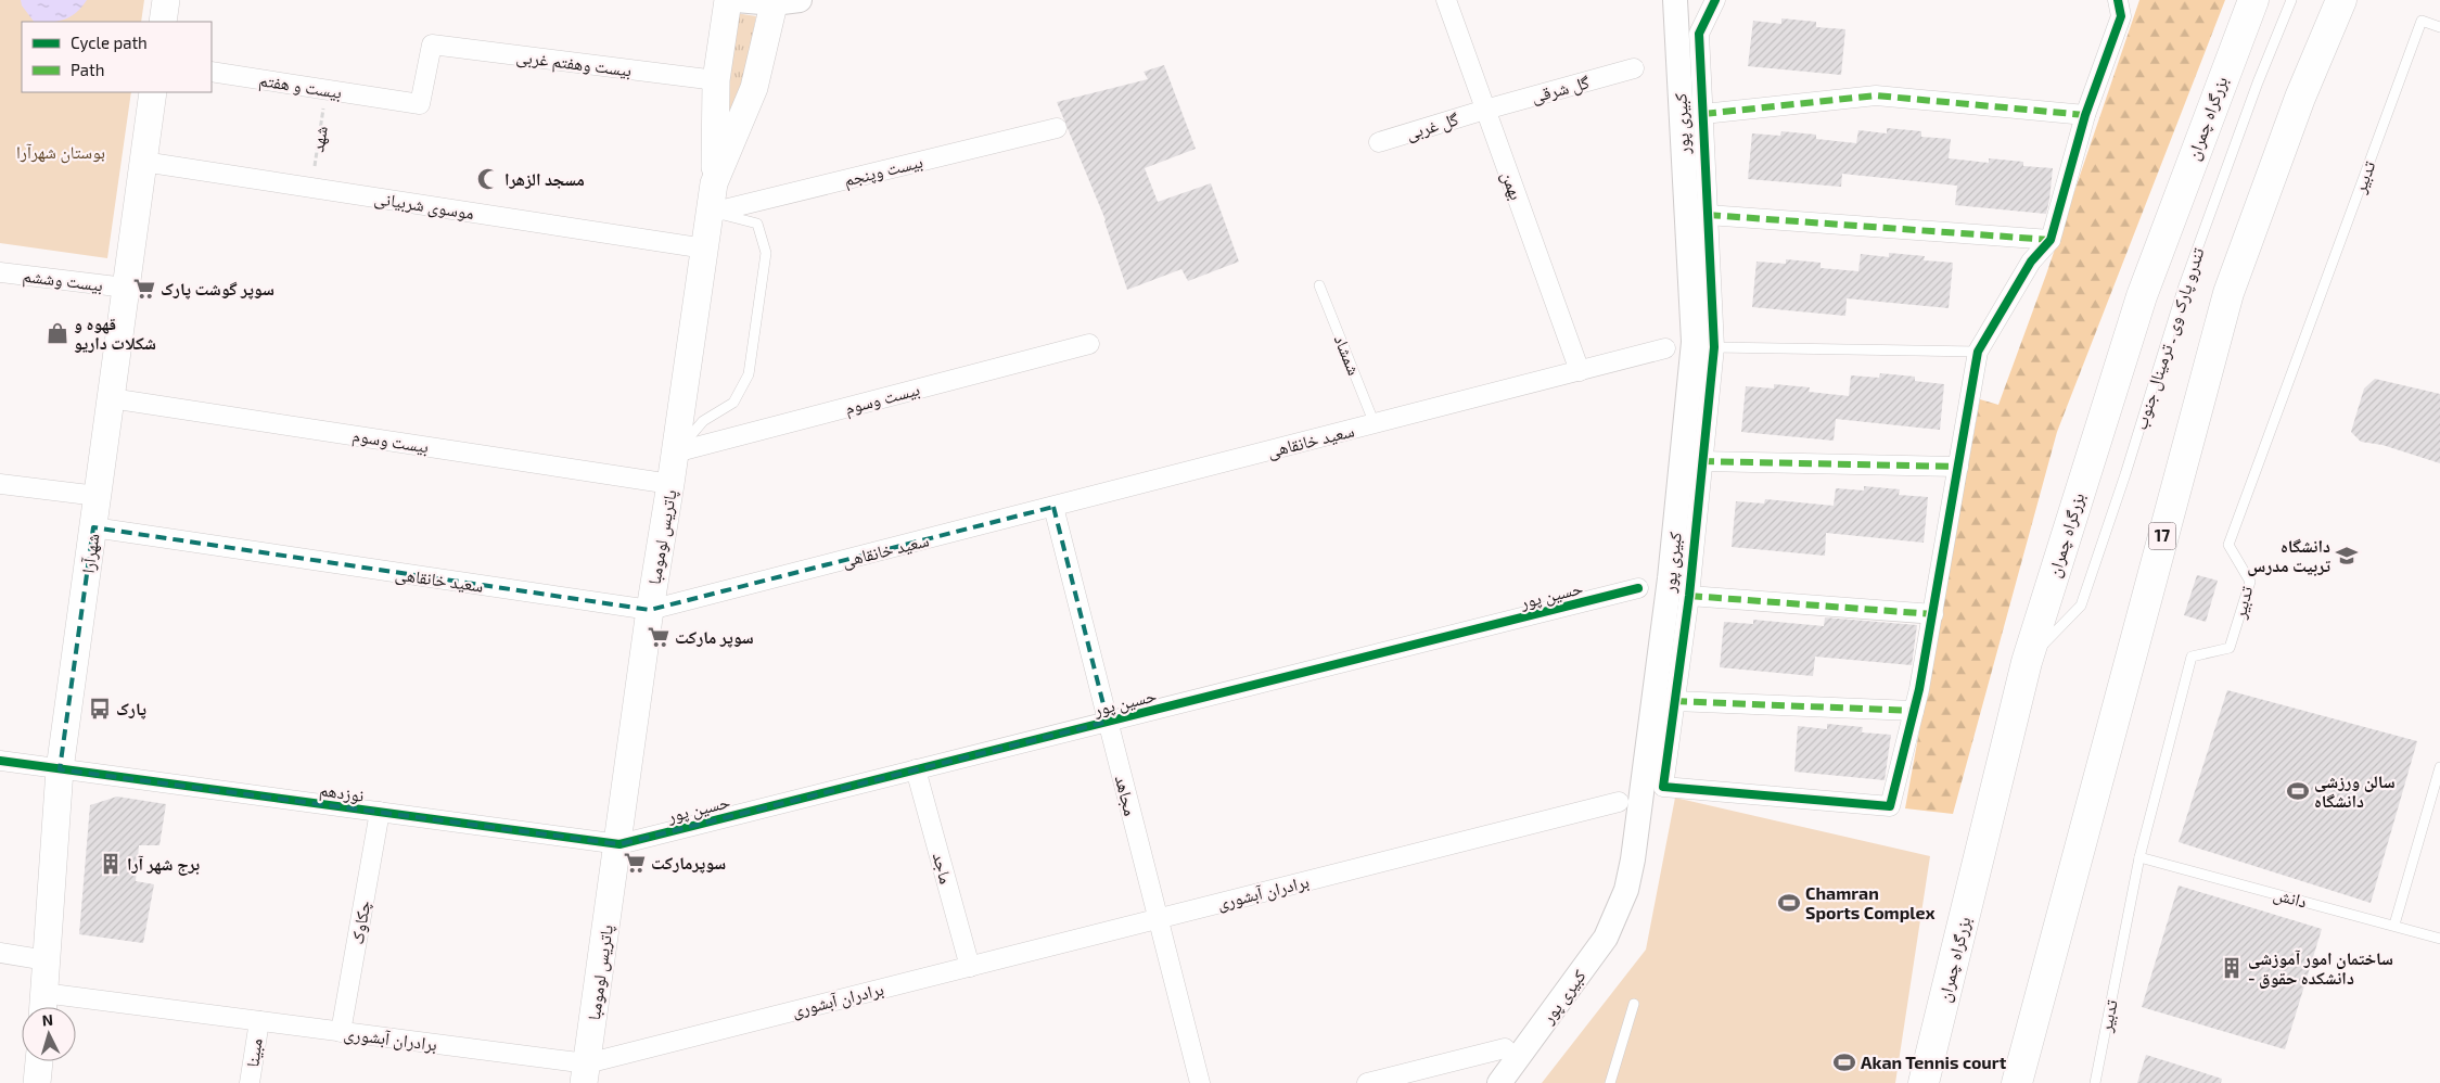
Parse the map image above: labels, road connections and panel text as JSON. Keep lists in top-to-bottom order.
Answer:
{
  "streets": {
    "highway": ["بزرگراه چمران", "17"],
    "main road": ["پاتریس لومومبا", "شهرآرا"],
    "street": [
      "بیست وهفتم غربی",
      "بیست و هفتم",
      "گل شرقی",
      "کبیری پور",
      "گل غربی",
      "بیست وپنجم",
      "بهمن",
      "موسوی شربیانی",
      "بیست وششم",
      "بیست وسوم",
      "سعید خانقاهی",
      "حسین پور",
      "نوزدهم",
      "مجاهد",
      "ماجد",
      "برادران آبشوری",
      "چکاوک",
      "مبینا"
    ],
    "lane": [
      "تدبیر",
      "تندرو پارک وی ـ ترمینال جنوب",
      "شمشاد",
      "دانش"
    ],
    "path": ["شهد"]
  },
  "crossings": [
    ["بیست وهفتم غربی", "بیست و هفتم"],
    ["بیست و هفتم", "شهد"],
    ["گل شرقی", "گل غربی"],
    ["گل شرقی", "بهمن"],
    ["بزرگراه چمران", "تندرو پارک وی ـ ترمینال جنوب"],
    ["گل غربی", "بهمن"],
    ["شهد", "موسوی شربیانی"],
    ["بیست وپنجم", "پاتریس لومومبا"],
    ["تدبیر", "دانش"],
    ["بهمن", "سعید خانقاهی"],
    ["موسوی شربیانی", "پاتریس لومومبا"],
    ["موسوی شربیانی", "شهرآرا"],
    ["بیست وششم", "شهرآرا"],
    ["شمشاد", "سعید خانقاهی"],
    ["بیست وسوم", "پاتریس لومومبا"],
    ["بیست وسوم", "شهرآرا"],
    ["سعید خانقاهی", "پاتریس لومومبا"],
    ["سعید خانقاهی", "شهرآرا"],
    ["سعید خانقاهی", "مجاهد"],
    ["پاتریس لومومبا", "حسین پور"],
    ["پاتریس لومومبا", "نوزدهم"],
    ["پاتریس لومومبا", "برادران آبشوری"],
    ["شهرآرا", "نوزدهم"],
    ["شهرآرا", "برادران آبشوری"],
    ["حسین پور", "نوزدهم"],
    ["حسین پور", "مجاهد"],
    ["حسین پور", "ماجد"],
    ["نوزدهم", "چکاوک"],
    ["مجاهد", "برادران آبشوری"],
    ["ماجد", "برادران آبشوری"],
    ["برادران آبشوری", "چکاوک"],
    ["برادران آبشوری", "مبینا"]
  ],
  "parks": ["بوستان شهرآرا"],
  "places": {
    "mosque": ["مسجد الزهرا"],
    "supermarket": ["سوپر گوشت پارک", "سوپر مارکت", "سوپرمارکت"],
    "shop": ["قهوه و شکلات داریو"],
    "school or university": ["دانشگاه تربیت مدرس"],
    "bus stop": ["پارک"],
    "sports": ["سالن ورزشی دانشگاه", "Chamran Sports Complex", "Akan Tennis court"],
    "building": ["برج شهر آرا", "ساختمان امور آموزشی - دانشکده حقوق"]
  },
  "legend": ["Cycle path", "Path"],
  "north": "top"
}
